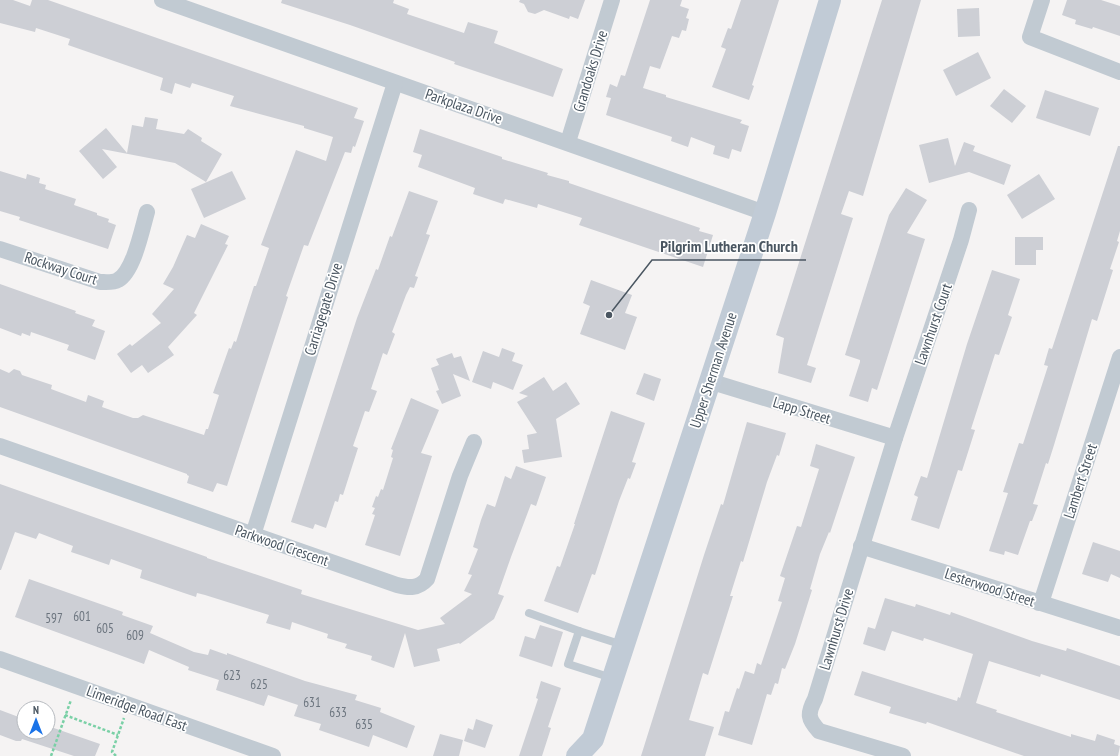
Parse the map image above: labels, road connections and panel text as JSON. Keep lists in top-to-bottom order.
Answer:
{
  "streets": {
    "main road": ["Upper Sherman Avenue"],
    "street": [
      "Grandoaks Drive",
      "Parkplaza Drive",
      "Rockway Court",
      "Carriagegate Drive",
      "Lawnhurst Court",
      "Lapp Street",
      "Lambert Street",
      "Parkwood Crescent",
      "Lesterwood Street",
      "Lawnhurst Drive",
      "Limeridge Road East"
    ]
  },
  "crossings": [
    ["Grandoaks Drive", "Parkplaza Drive"],
    ["Parkplaza Drive", "Carriagegate Drive"],
    ["Parkplaza Drive", "Upper Sherman Avenue"],
    ["Carriagegate Drive", "Parkwood Crescent"],
    ["Lawnhurst Court", "Lapp Street"],
    ["Lawnhurst Court", "Lawnhurst Drive"],
    ["Upper Sherman Avenue", "Lapp Street"],
    ["Lapp Street", "Lawnhurst Drive"],
    ["Lambert Street", "Lesterwood Street"],
    ["Lesterwood Street", "Lawnhurst Drive"]
  ],
  "places": ["Pilgrim Lutheran Church"],
  "house_numbers": [
    "601",
    "597",
    "605",
    "609",
    "623",
    "625",
    "631",
    "633",
    "635"
  ],
  "north": "top"
}
